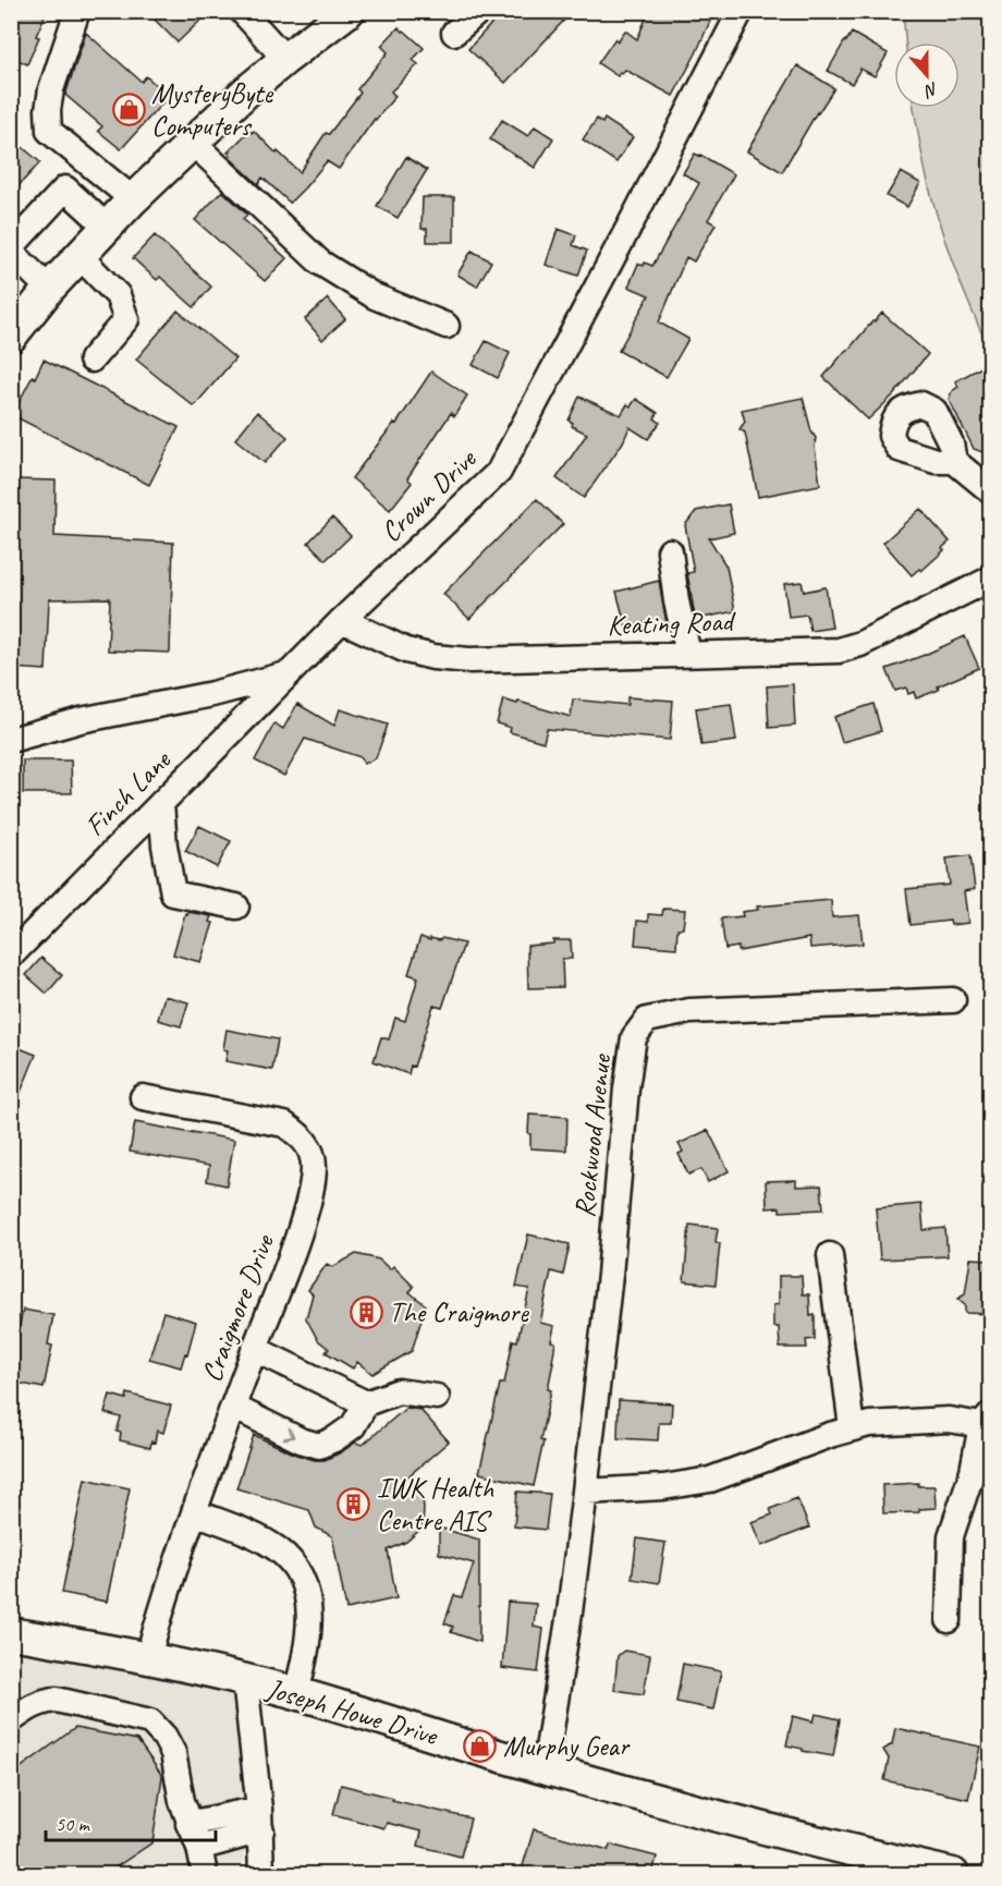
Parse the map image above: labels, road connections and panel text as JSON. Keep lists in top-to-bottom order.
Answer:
{
  "streets": {
    "main road": ["Joseph Howe Drive"],
    "street": [
      "Crown Drive",
      "Keating Road",
      "Finch Lane",
      "Rockwood Avenue",
      "Craigmore Drive"
    ]
  },
  "crossings": [
    ["Crown Drive", "Keating Road"],
    ["Crown Drive", "Finch Lane"],
    ["Rockwood Avenue", "Joseph Howe Drive"],
    ["Craigmore Drive", "Joseph Howe Drive"]
  ],
  "places": {
    "shop": ["MysteryByte Computers", "Murphy Gear"],
    "building": ["The Craigmore", "IWK Health Centre AIS"]
  },
  "scale_bar": "50 m",
  "north": "bottom"
}
